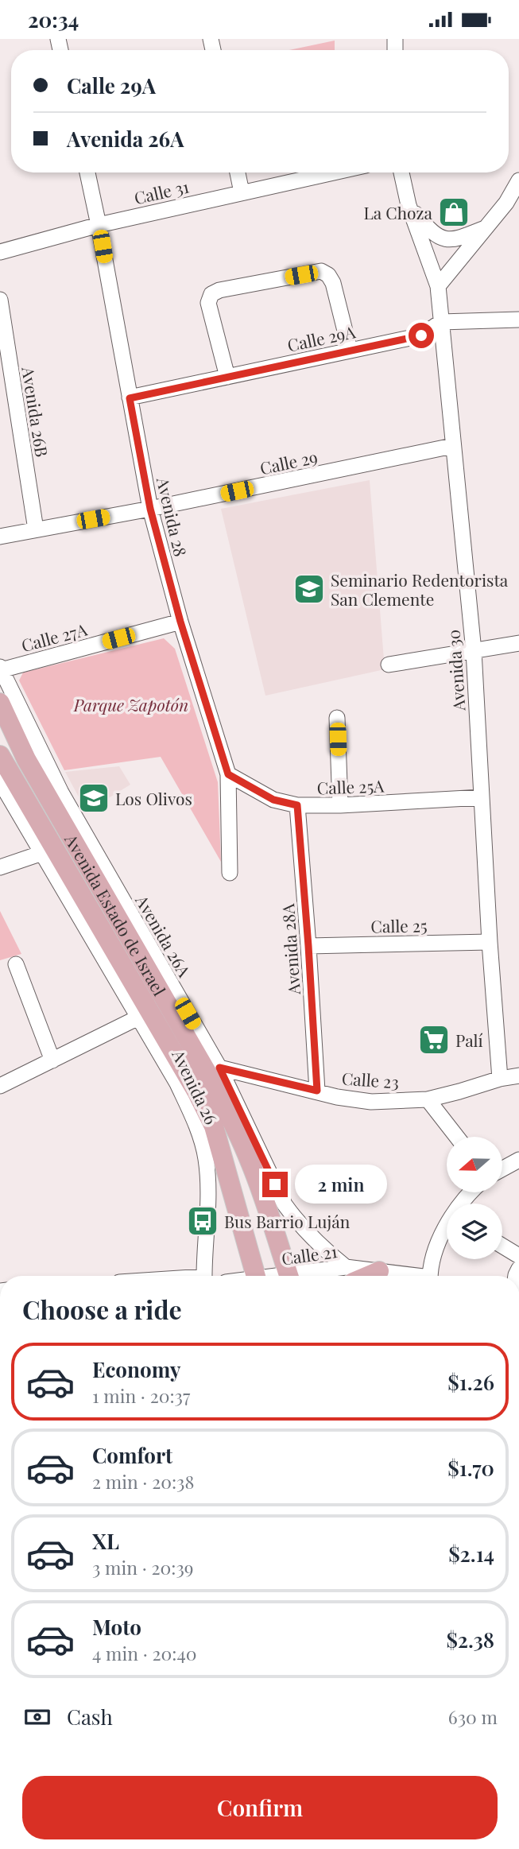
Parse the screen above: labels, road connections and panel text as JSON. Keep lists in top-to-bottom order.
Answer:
{
  "streets": {
    "main road": ["Avenida Estado de Israel"],
    "street": [
      "Calle 31",
      "Calle 29A",
      "Avenida 26B",
      "Calle 29",
      "Avenida 28",
      "Calle 27A",
      "Avenida 30",
      "Calle 25A",
      "Calle 25",
      "Avenida 26A",
      "Avenida 28A",
      "Calle 23",
      "Avenida 26"
    ]
  },
  "crossings": [
    ["Calle 31", "Avenida 28"],
    ["Calle 29A", "Avenida 28"],
    ["Calle 29A", "Avenida 30"],
    ["Avenida 26B", "Calle 29"],
    ["Calle 29", "Avenida 28"],
    ["Calle 29", "Avenida 30"],
    ["Avenida 28", "Calle 27A"],
    ["Avenida 28", "Calle 25A"],
    ["Calle 27A", "Avenida 26A"],
    ["Avenida 30", "Calle 25A"],
    ["Avenida 30", "Calle 25"],
    ["Avenida 30", "Calle 23"],
    ["Calle 25A", "Avenida 28A"],
    ["Calle 25", "Avenida 28A"],
    ["Avenida 26A", "Calle 23"],
    ["Avenida 28A", "Calle 23"]
  ],
  "parks": ["Parque Zapotón"],
  "places": {
    "shop": ["La Choza"],
    "school or university": ["Seminario Redentorista San Clemente", "Los Olivos"],
    "supermarket": ["Palí"],
    "bus stop": ["Bus Barrio Luján"]
  },
  "north": "left",
  "page": {
    "status": "20:34",
    "banner": ["Calle 29A", "Avenida 26A"],
    "bubble": "2 min",
    "heading": "Choose a ride",
    "list": [
      {
        "name": "Economy",
        "note": "1 min · 20:37",
        "value": "$1.26"
      },
      {
        "name": "Comfort",
        "note": "2 min · 20:38",
        "value": "$1.70"
      },
      {
        "name": "XL",
        "note": "3 min · 20:39",
        "value": "$2.14"
      },
      {
        "name": "Moto",
        "note": "4 min · 20:40",
        "value": "$2.38"
      }
    ],
    "pay": ["Cash", "630 m"],
    "buttons": "Confirm"
  }
}
